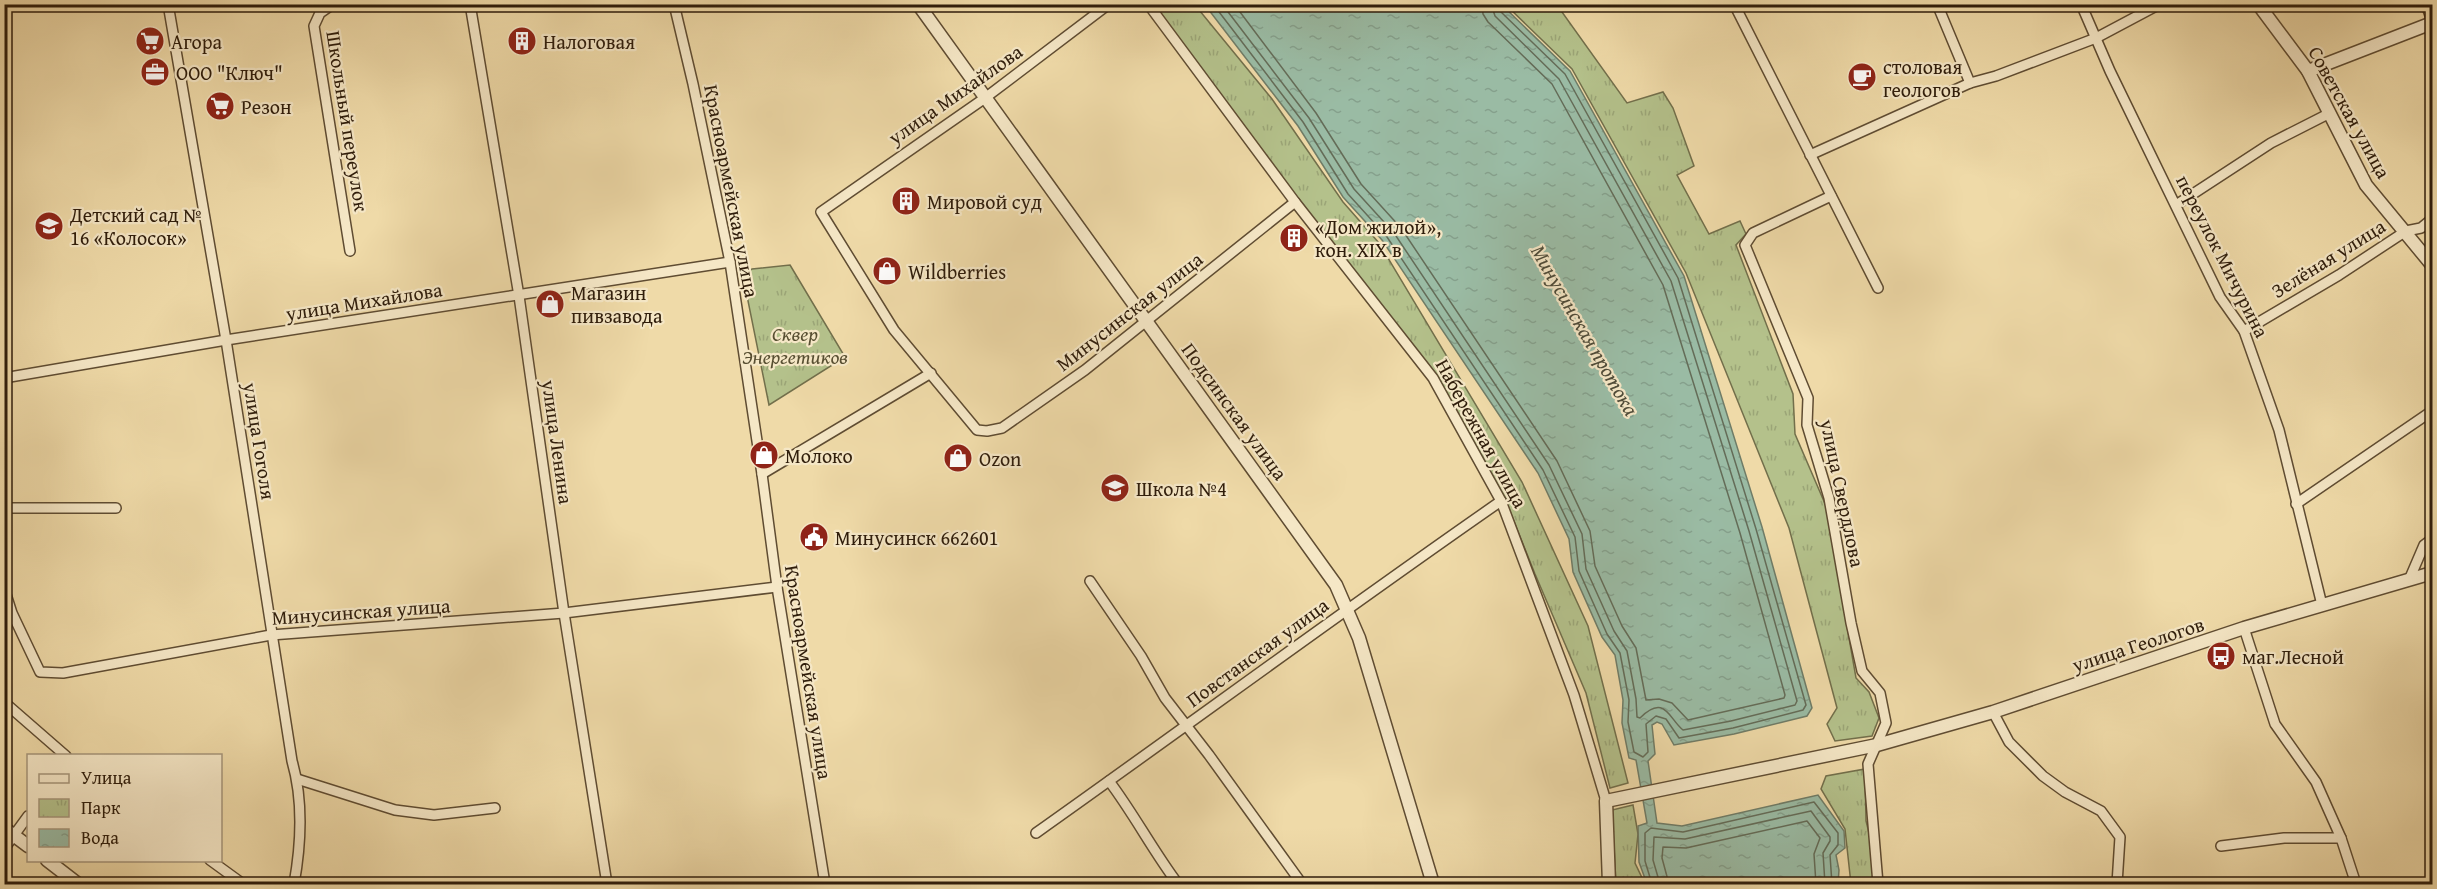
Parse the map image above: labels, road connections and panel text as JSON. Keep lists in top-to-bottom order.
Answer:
{
  "streets": {
    "street": [
      "улица Михайлова",
      "Советская улица",
      "Школьный переулок",
      "Красноармейская улица",
      "переулок Мичурина",
      "Зелёная улица",
      "Минусинская улица",
      "Подсинская улица",
      "Набережная улица",
      "улица Гоголя",
      "улица Ленина",
      "улица Свердлова",
      "улица Геологов",
      "Повстанская улица"
    ]
  },
  "crossings": [
    ["улица Михайлова", "Красноармейская улица"],
    ["улица Михайлова", "Минусинская улица"],
    ["улица Михайлова", "Подсинская улица"],
    ["улица Михайлова", "улица Гоголя"],
    ["улица Михайлова", "улица Ленина"],
    ["Советская улица", "Зелёная улица"],
    ["Красноармейская улица", "Минусинская улица"],
    ["переулок Мичурина", "Зелёная улица"],
    ["переулок Мичурина", "улица Геологов"],
    ["Минусинская улица", "Подсинская улица"],
    ["Минусинская улица", "Набережная улица"],
    ["Минусинская улица", "улица Гоголя"],
    ["Минусинская улица", "улица Ленина"],
    ["Подсинская улица", "Повстанская улица"],
    ["Набережная улица", "улица Геологов"],
    ["Набережная улица", "Повстанская улица"],
    ["улица Свердлова", "улица Геологов"]
  ],
  "water": ["Минусинская протока"],
  "parks": ["Сквер Энергетиков"],
  "places": {
    "supermarket": ["Агора", "Резон"],
    "building": ["Налоговая", "Мировой суд", "«Дом жилой», кон. ХIХ в"],
    "office": ["ООО \"Ключ\""],
    "cafe": ["столовая геологов"],
    "school or university": ["Детский сад № 16 «Колосок»", "Школа №4"],
    "shop": [
      "Wildberries",
      "Магазин пивзавода",
      "Молоко",
      "Ozon"
    ],
    "public building": ["Минусинск 662601"],
    "bus stop": ["маг.Лесной"]
  },
  "legend": ["Улица", "Парк", "Вода"]
}
